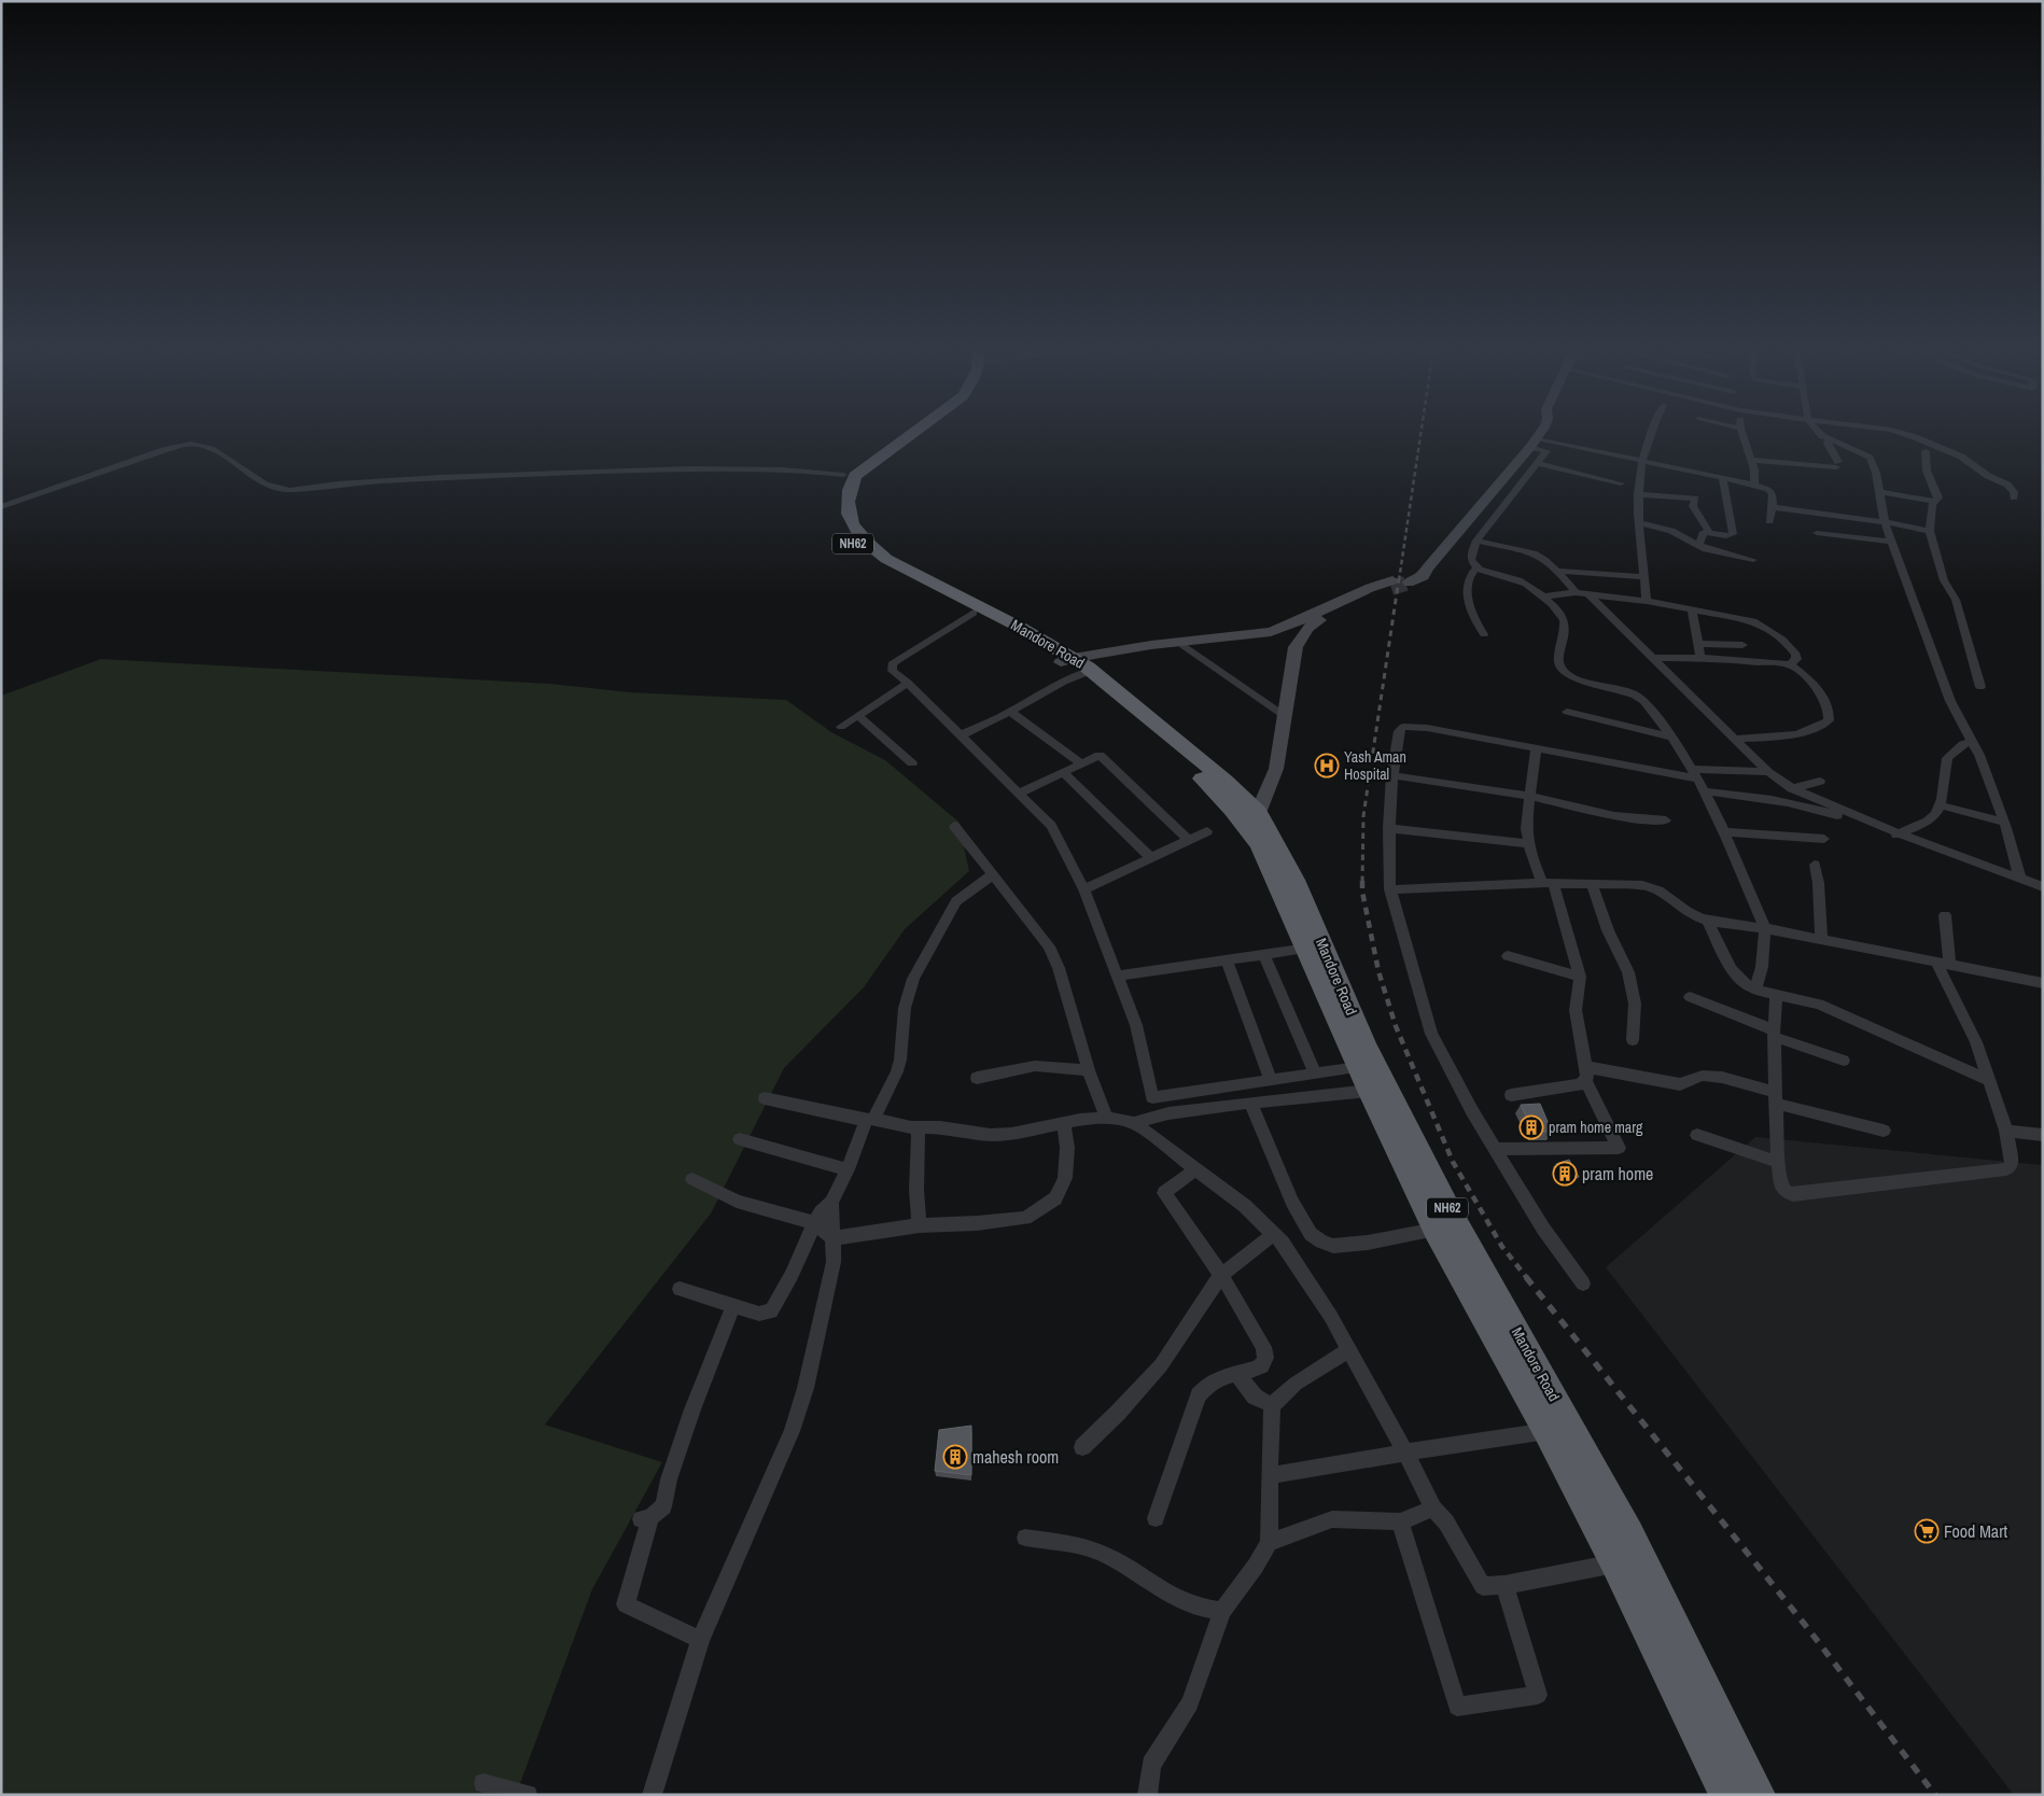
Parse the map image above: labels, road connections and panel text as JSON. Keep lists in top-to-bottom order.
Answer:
{
  "streets": {
    "highway": ["NH62", "Mandore Road"]
  },
  "places": {
    "hospital": ["Yash Aman Hospital"],
    "building": ["pram home marg", "pram home", "mahesh room"],
    "supermarket": ["Food Mart"]
  }
}
